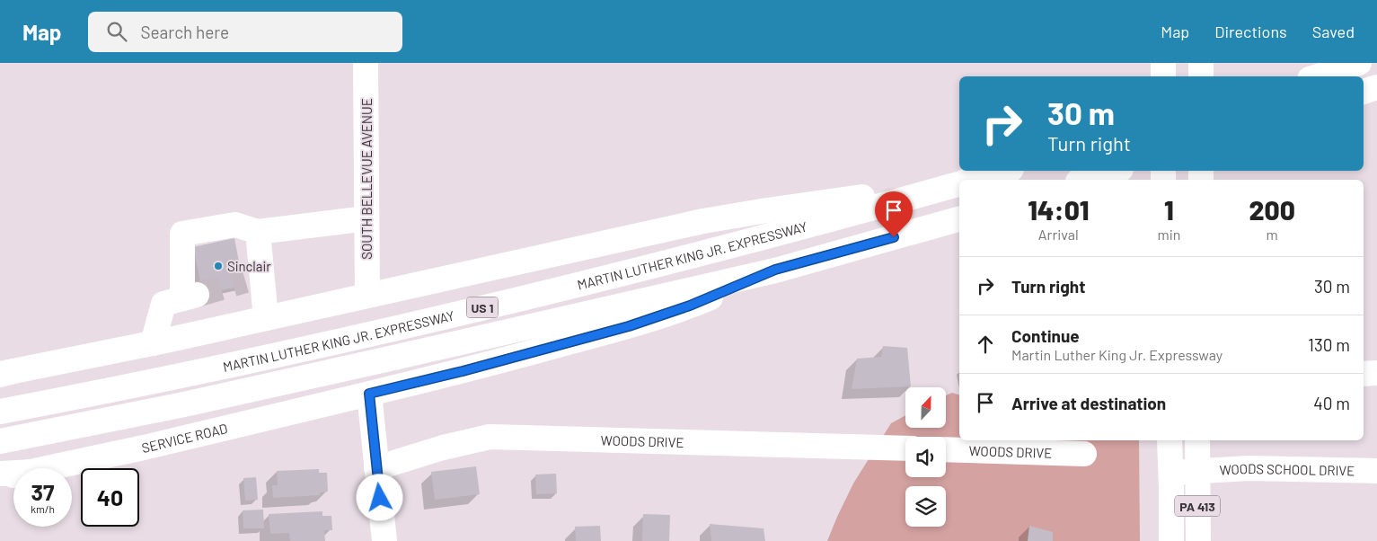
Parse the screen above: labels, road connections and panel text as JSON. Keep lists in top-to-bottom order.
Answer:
{
  "streets": {
    "main road": [
      "SOUTH BELLEVUE AVENUE",
      "MARTIN LUTHER KING JR. EXPRESSWAY",
      "US 1",
      "SERVICE ROAD",
      "WOODS DRIVE",
      "WOODS SCHOOL DRIVE",
      "PA 413"
    ]
  },
  "crossings": [
    ["MARTIN LUTHER KING JR. EXPRESSWAY", "SERVICE ROAD"],
    ["WOODS SCHOOL DRIVE", "PA 413"]
  ],
  "places": ["Sinclair"],
  "north": "top",
  "page": {
    "header": "Map",
    "search": "Search here",
    "nav": ["Map", "Directions", "Saved"],
    "turn": ["30 m", "Turn right"],
    "eta": [
      "14:01",
      "Arrival",
      "1",
      "min",
      "200",
      "m"
    ],
    "list": [
      {
        "name": "Turn right",
        "value": "30 m"
      },
      {
        "name": "Continue",
        "note": "Martin Luther King Jr. Expressway",
        "value": "130 m"
      },
      {
        "name": "Arrive at destination",
        "value": "40 m"
      }
    ],
    "speed": "37 km/h",
    "limit": "40"
  }
}
